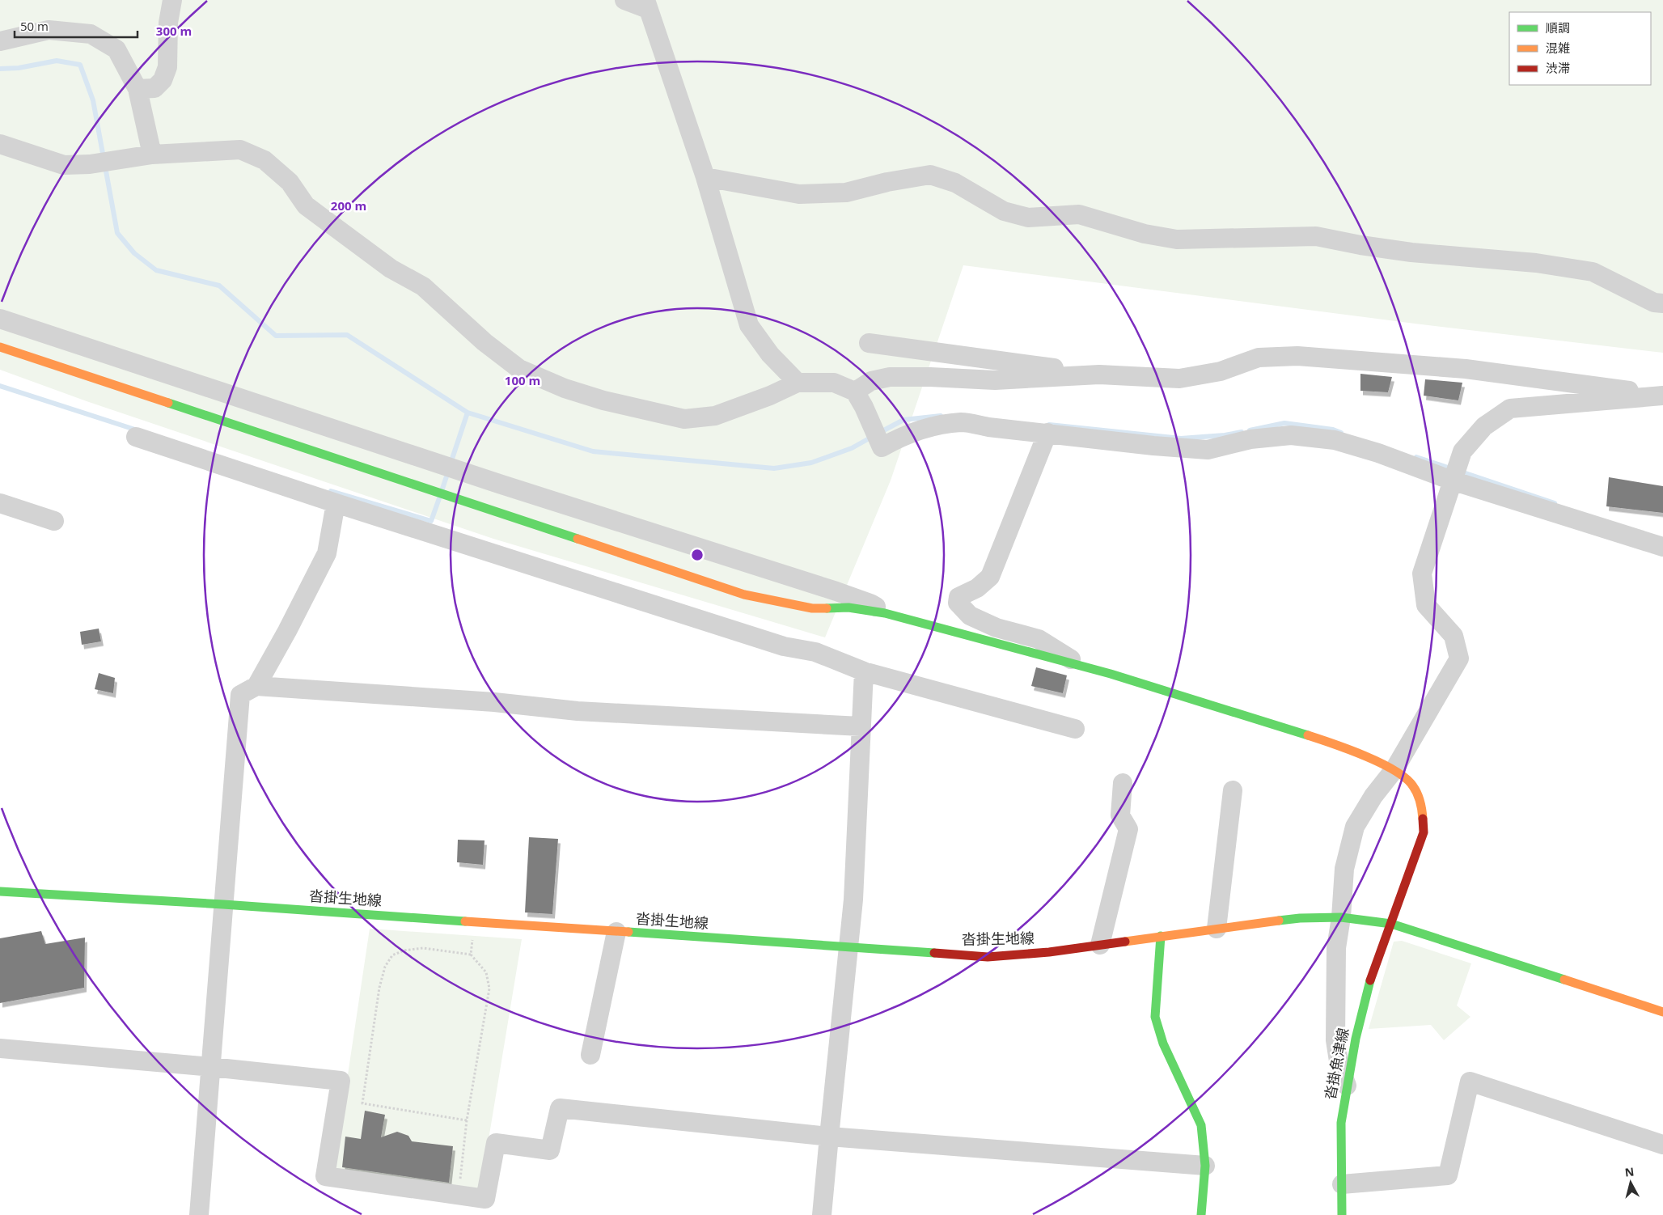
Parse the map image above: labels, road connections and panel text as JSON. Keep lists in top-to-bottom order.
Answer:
{
  "streets": {
    "main road": ["沓掛生地線", "沓掛魚津線"]
  },
  "legend": ["順調", "混雑", "渋滞"],
  "scale_bar": "50 m",
  "north": "top",
  "rings": ["300 m", "200 m", "100 m"]
}
